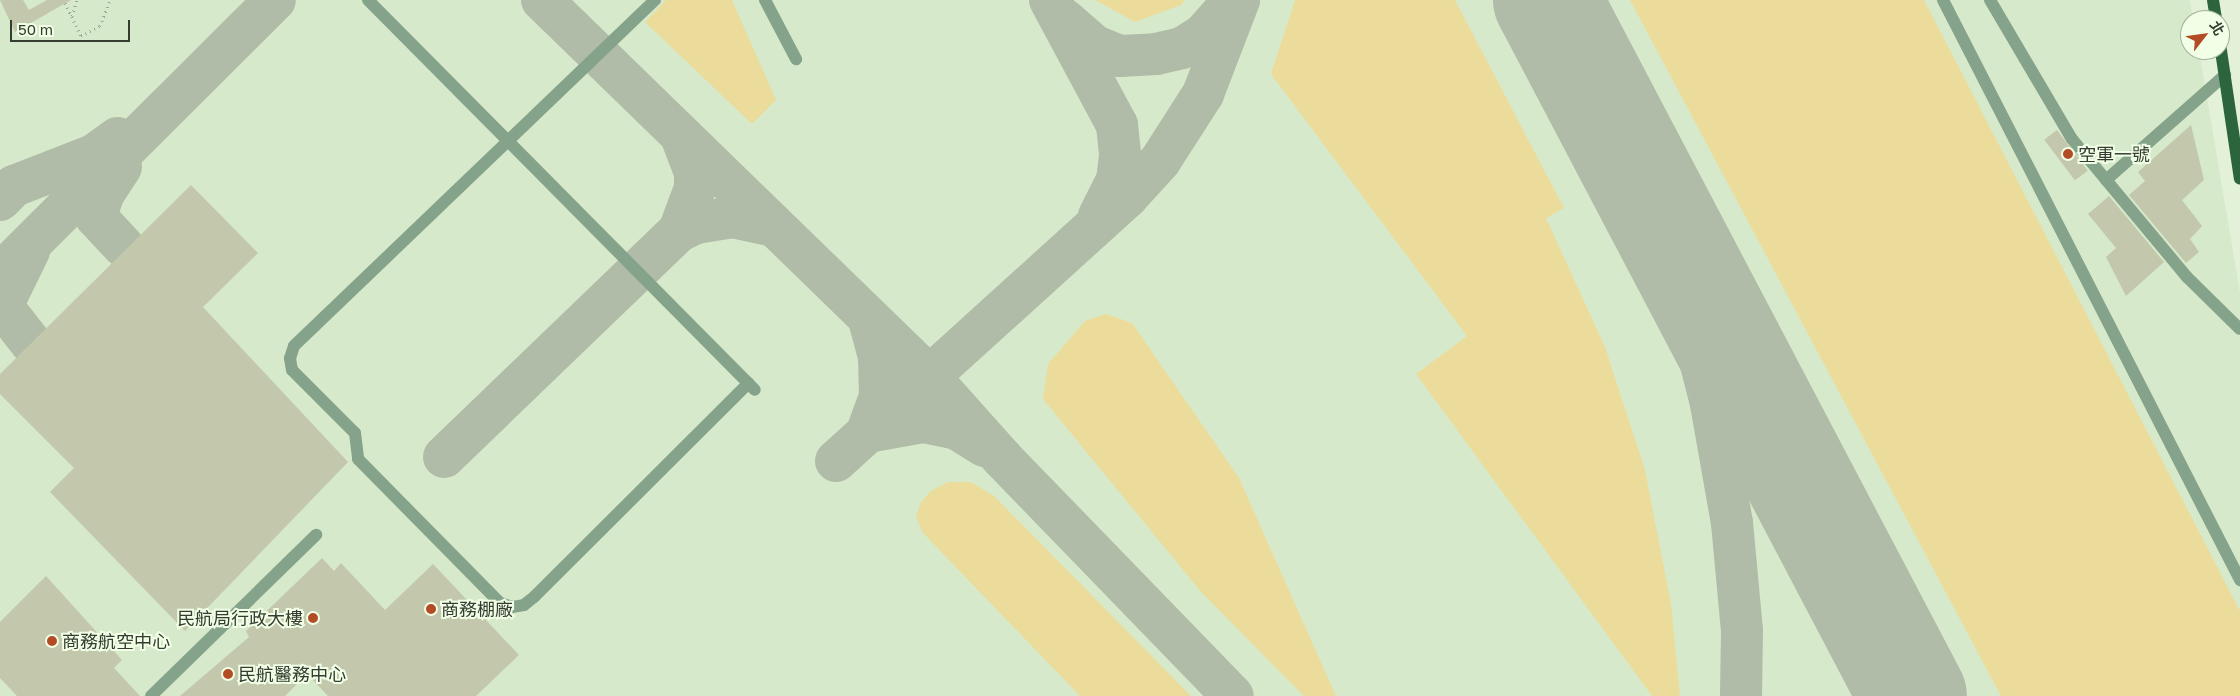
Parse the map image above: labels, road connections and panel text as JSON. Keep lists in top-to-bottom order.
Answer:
{
  "places": [
    "空軍一號",
    "商務棚廠",
    "民航局行政大樓",
    "商務航空中心",
    "民航醫務中心"
  ],
  "scale_bar": "50 m",
  "north": "top right"
}
